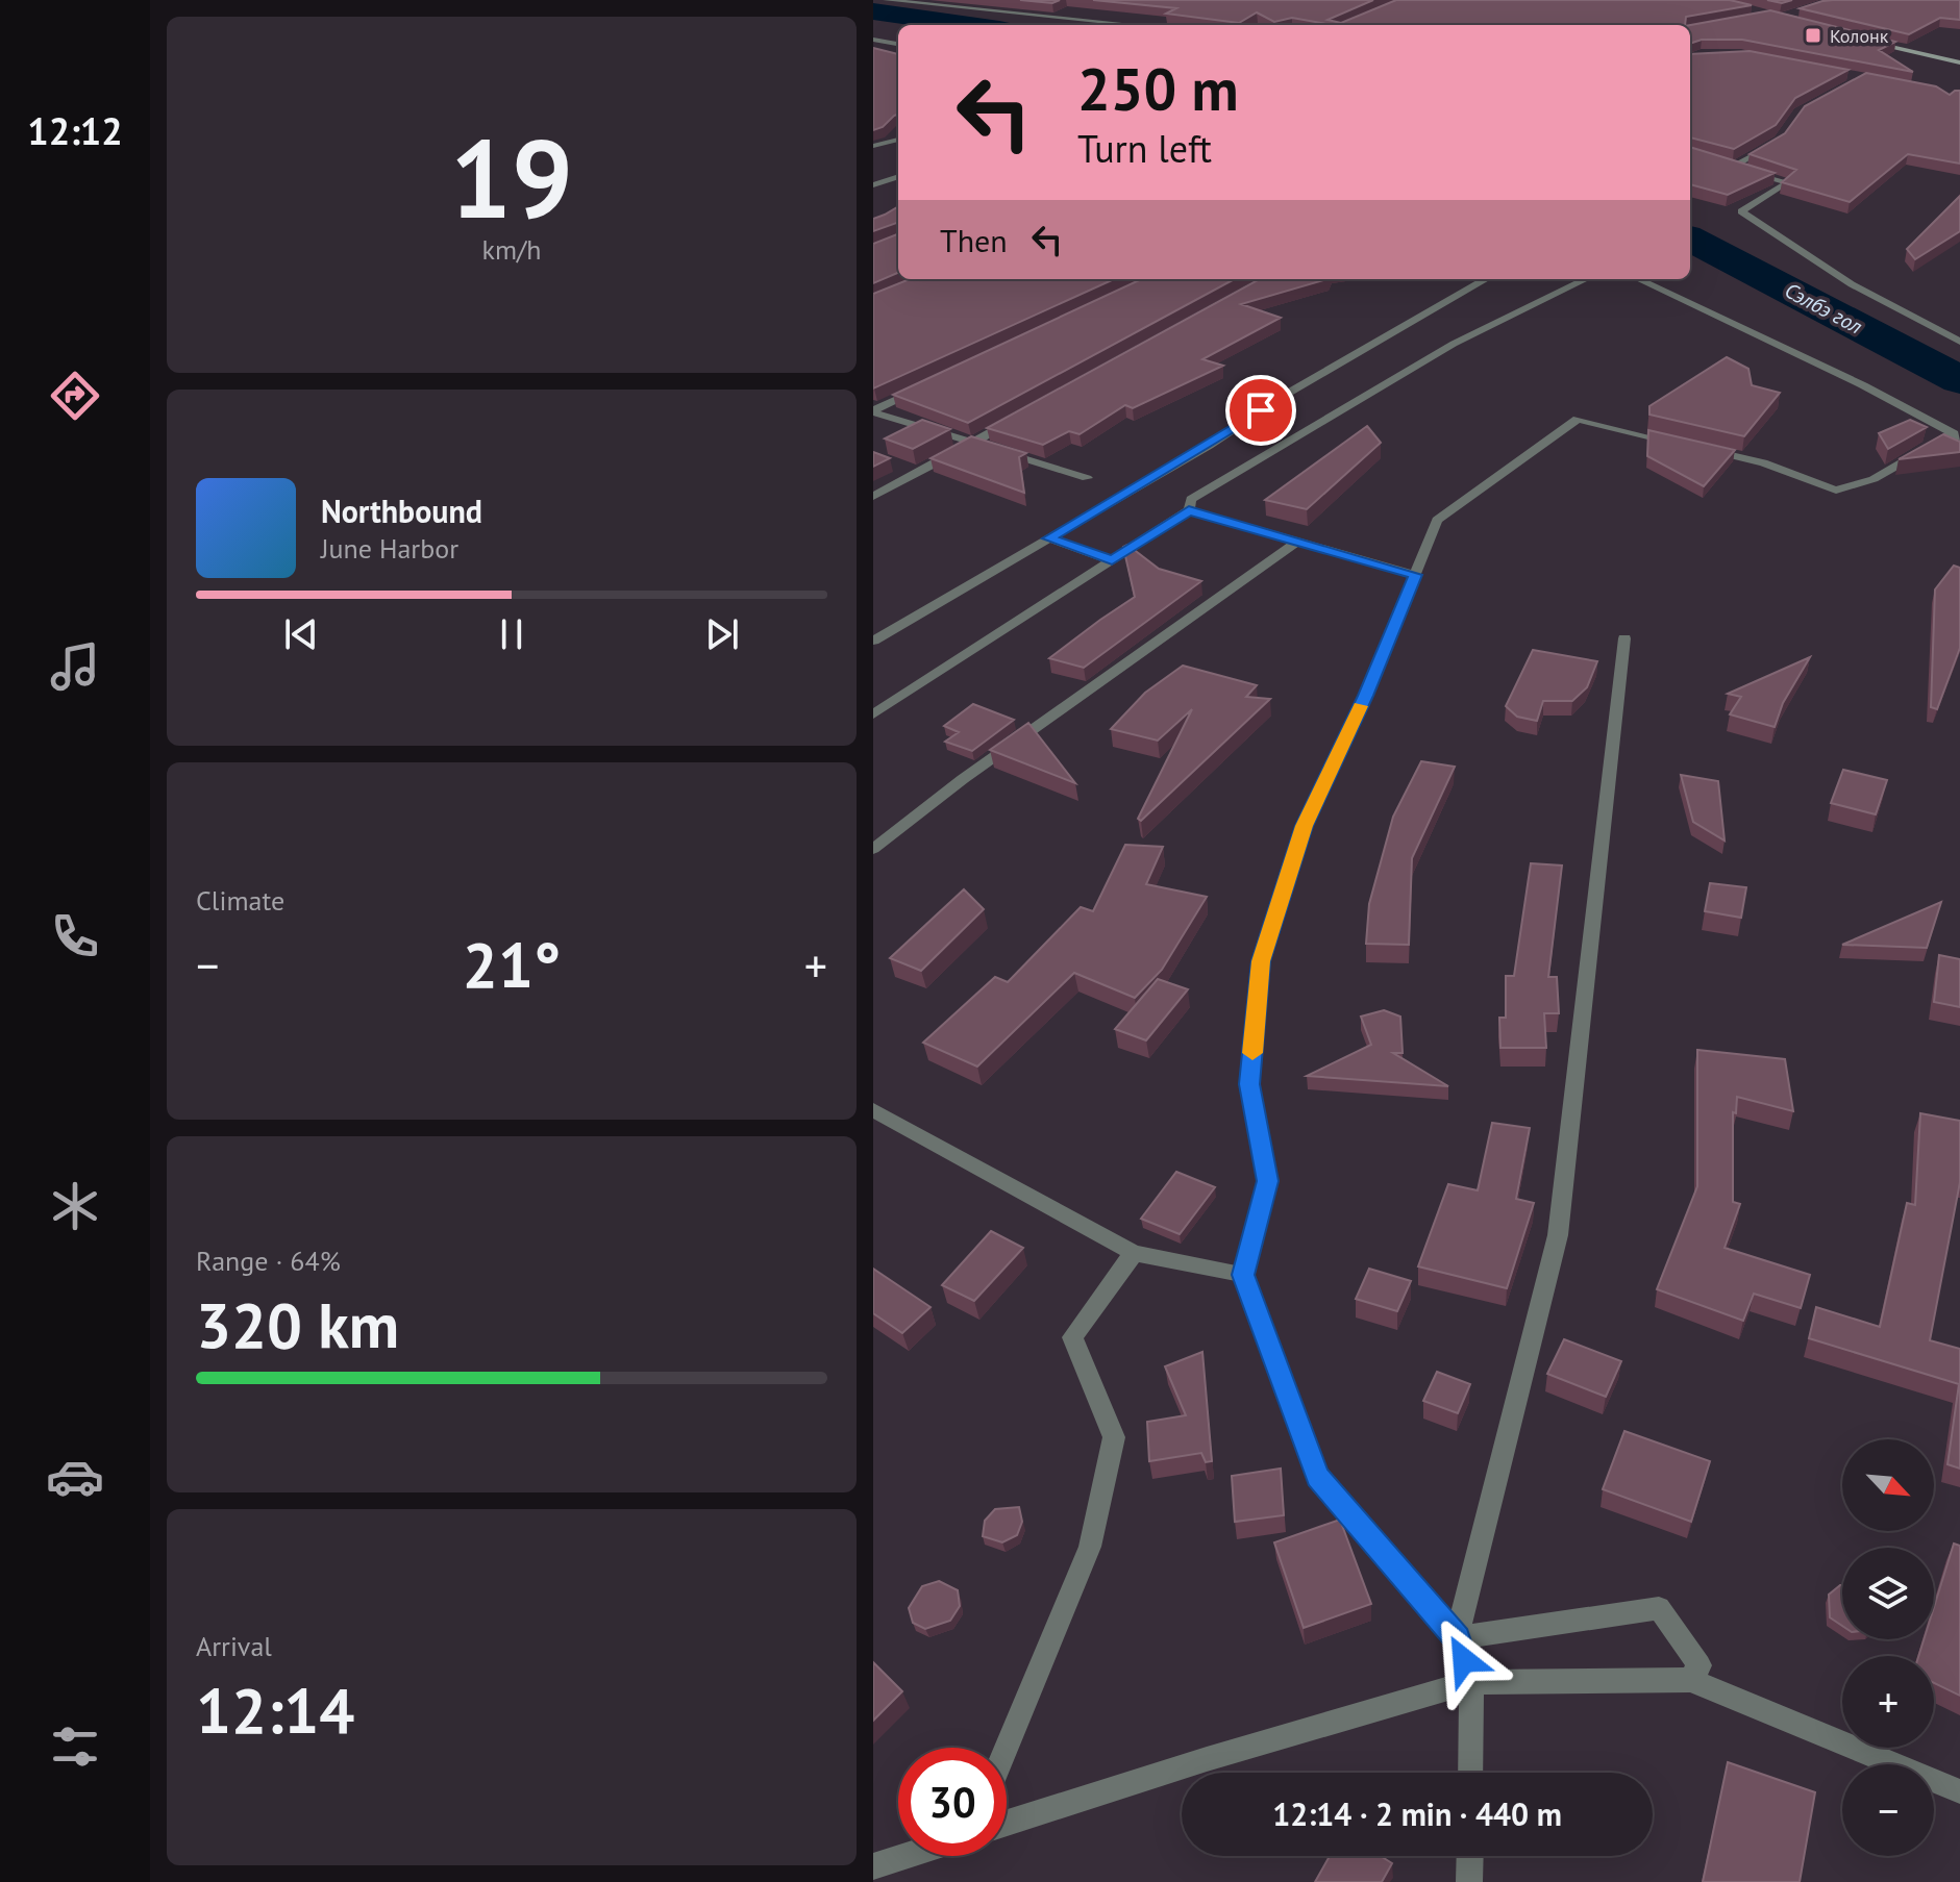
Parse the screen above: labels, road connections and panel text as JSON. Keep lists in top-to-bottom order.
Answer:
{
  "water": ["Сэлбэ гол"],
  "places": {
    "transit": ["Колонк"]
  },
  "north": "bottom right",
  "page": {
    "tabs": "12:12",
    "tile": [
      ["19", "km/h"],
      "Climate",
      ["Range · 64%", "320 km"],
      ["Arrival", "12:14"]
    ],
    "turn": ["250 m", "Turn left"],
    "then": "Then",
    "song": ["Northbound", "June Harbor"],
    "heat": ["−", "21°", "+"],
    "map_buttons": ["+", "−"],
    "limit": "30",
    "trip": "12:14 · 2 min · 440 m"
  }
}
